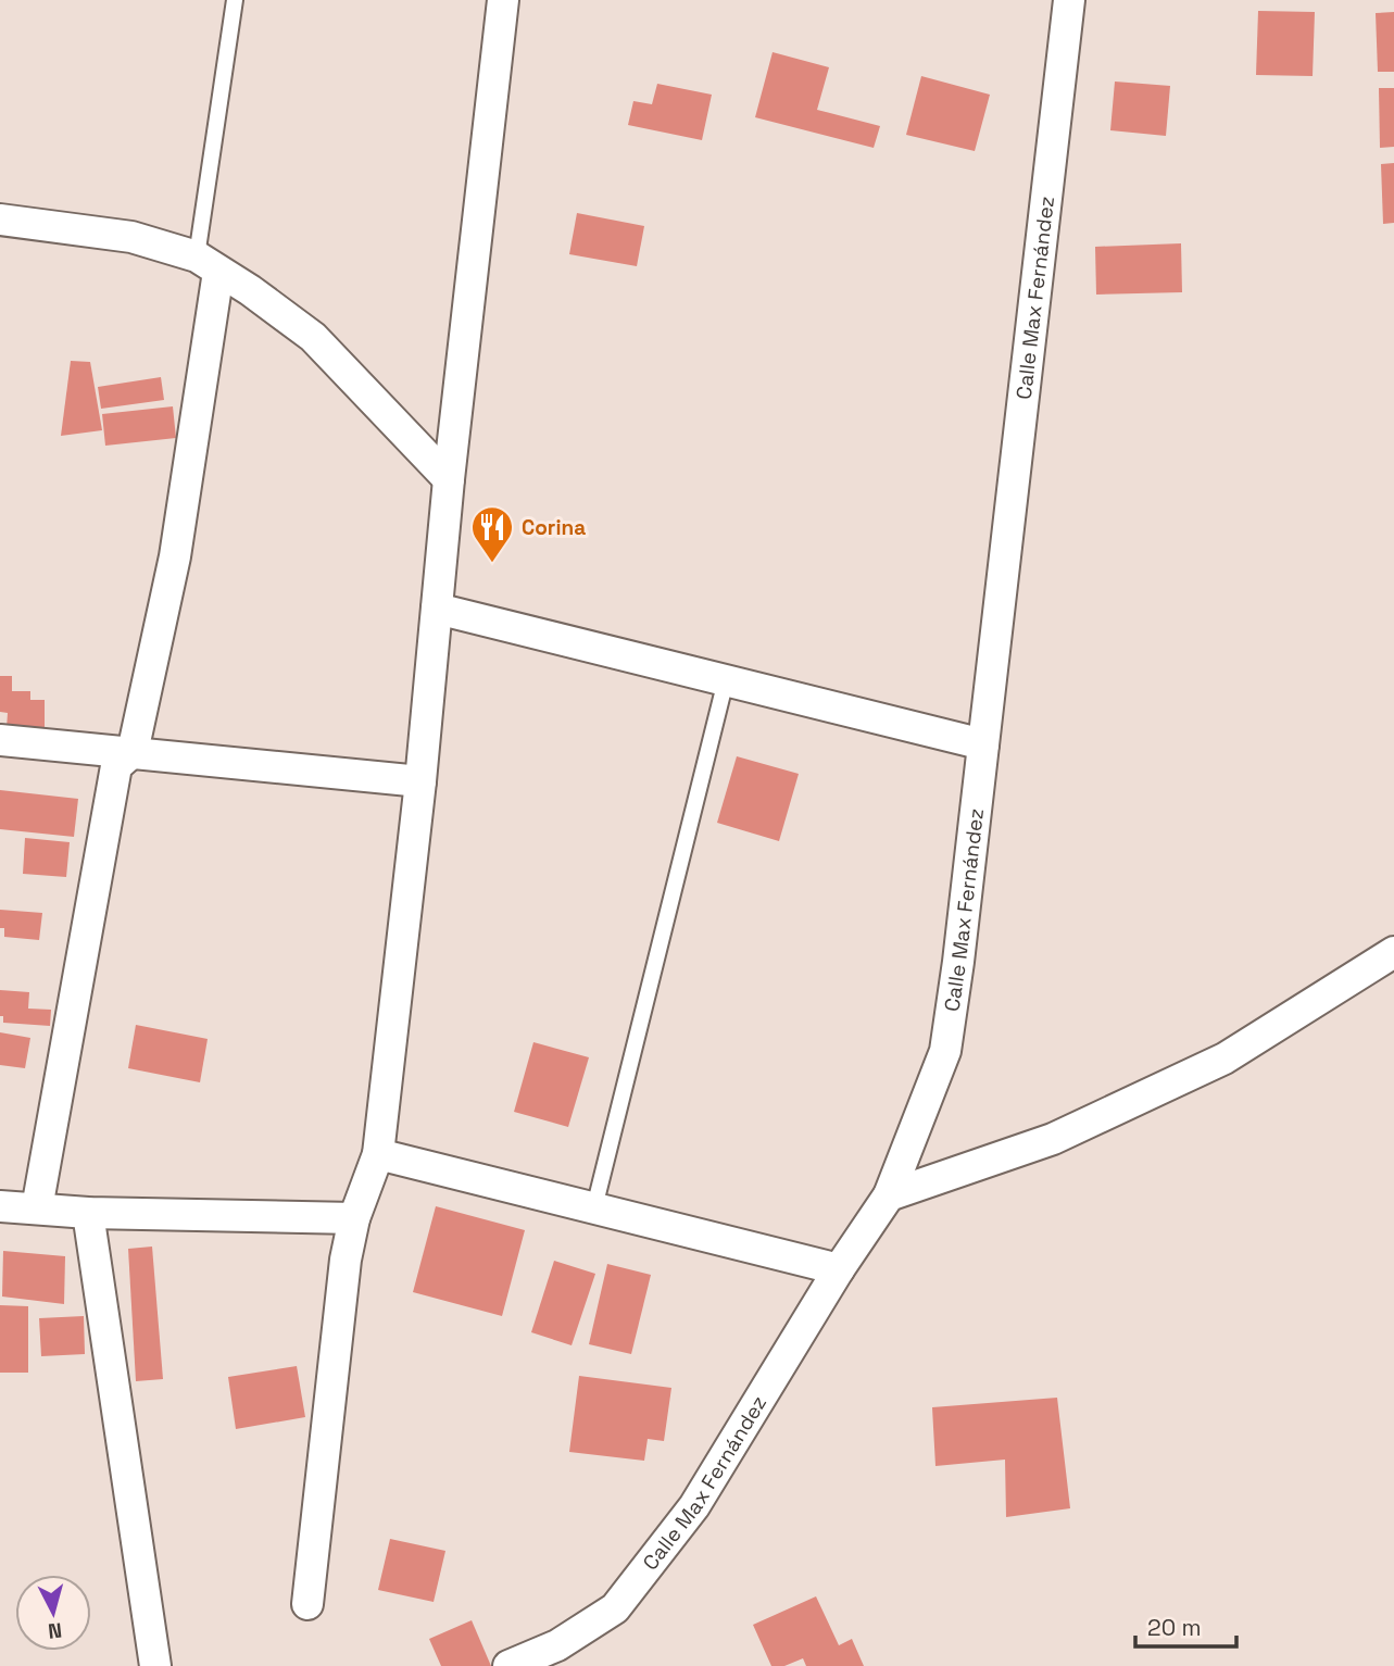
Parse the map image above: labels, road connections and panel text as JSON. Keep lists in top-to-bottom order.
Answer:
{
  "streets": {
    "street": ["Calle Max Fernández"]
  },
  "places": {
    "restaurant": ["Corina"]
  },
  "scale_bar": "20 m",
  "north": "bottom"
}
